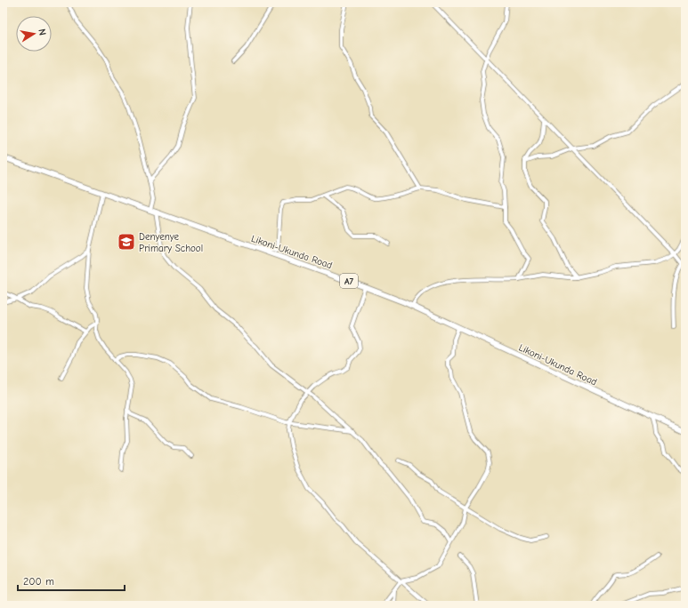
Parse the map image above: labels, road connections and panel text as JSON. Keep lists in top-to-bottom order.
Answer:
{
  "streets": {
    "highway": ["Likoni-Ukunda Road", "A7"]
  },
  "places": {
    "school or university": ["Denyenye Primary School"]
  },
  "scale_bar": "200 m",
  "north": "right"
}
